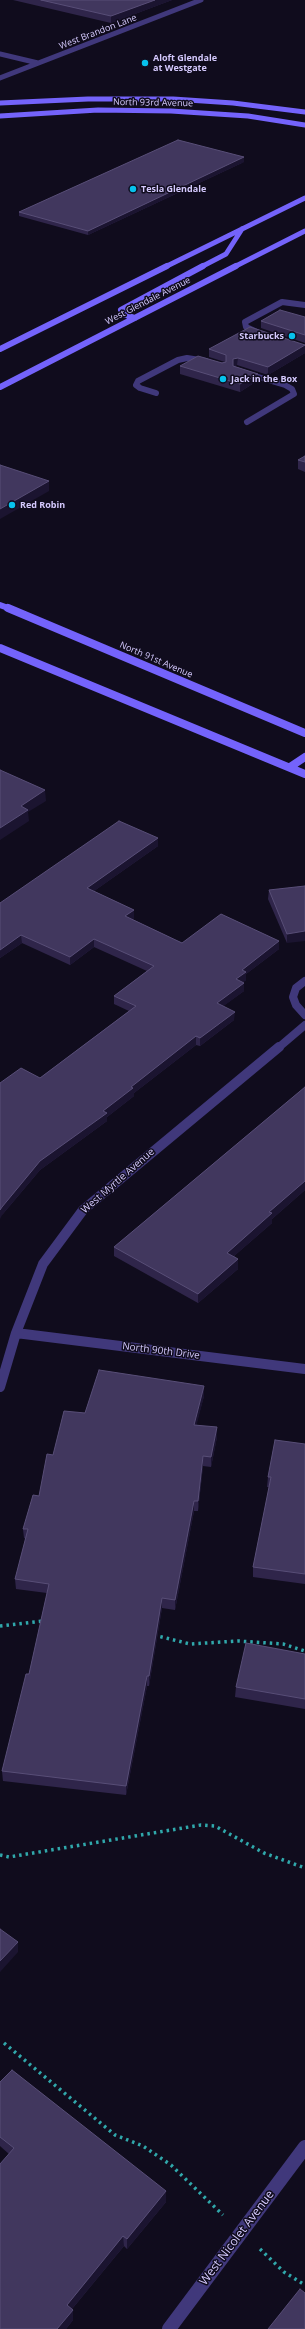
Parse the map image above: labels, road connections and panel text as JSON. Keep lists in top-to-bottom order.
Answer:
{
  "streets": {
    "main road": ["North 93rd Avenue", "West Glendale Avenue", "North 91st Avenue"],
    "street": [
      "West Brandon Lane",
      "West Myrtle Avenue",
      "North 90th Drive",
      "West Nicolet Avenue"
    ]
  },
  "crossings": [
    ["West Myrtle Avenue", "North 90th Drive"]
  ],
  "places": [
    "Aloft Glendale at Westgate",
    "Tesla Glendale",
    "Starbucks",
    "Jack in the Box",
    "Red Robin"
  ]
}
